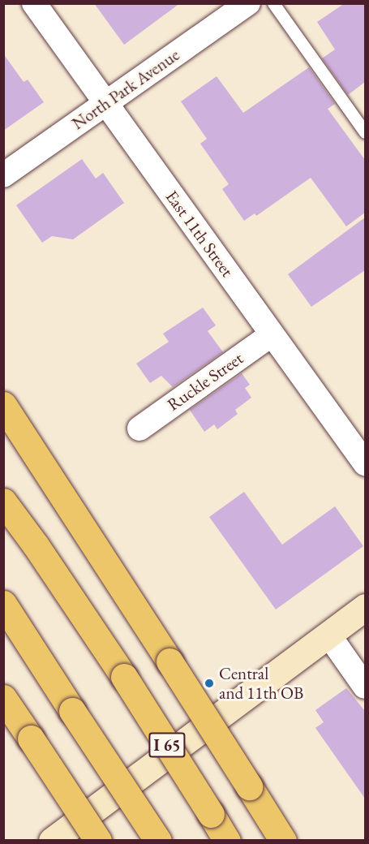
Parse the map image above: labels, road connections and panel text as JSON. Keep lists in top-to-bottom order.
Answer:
{
  "streets": {
    "highway": ["I 65"],
    "street": ["North Park Avenue", "East 11th Street", "Ruckle Street"]
  },
  "crossings": [
    ["North Park Avenue", "East 11th Street"],
    ["East 11th Street", "Ruckle Street"]
  ],
  "places": ["Central and 11th OB"]
}
